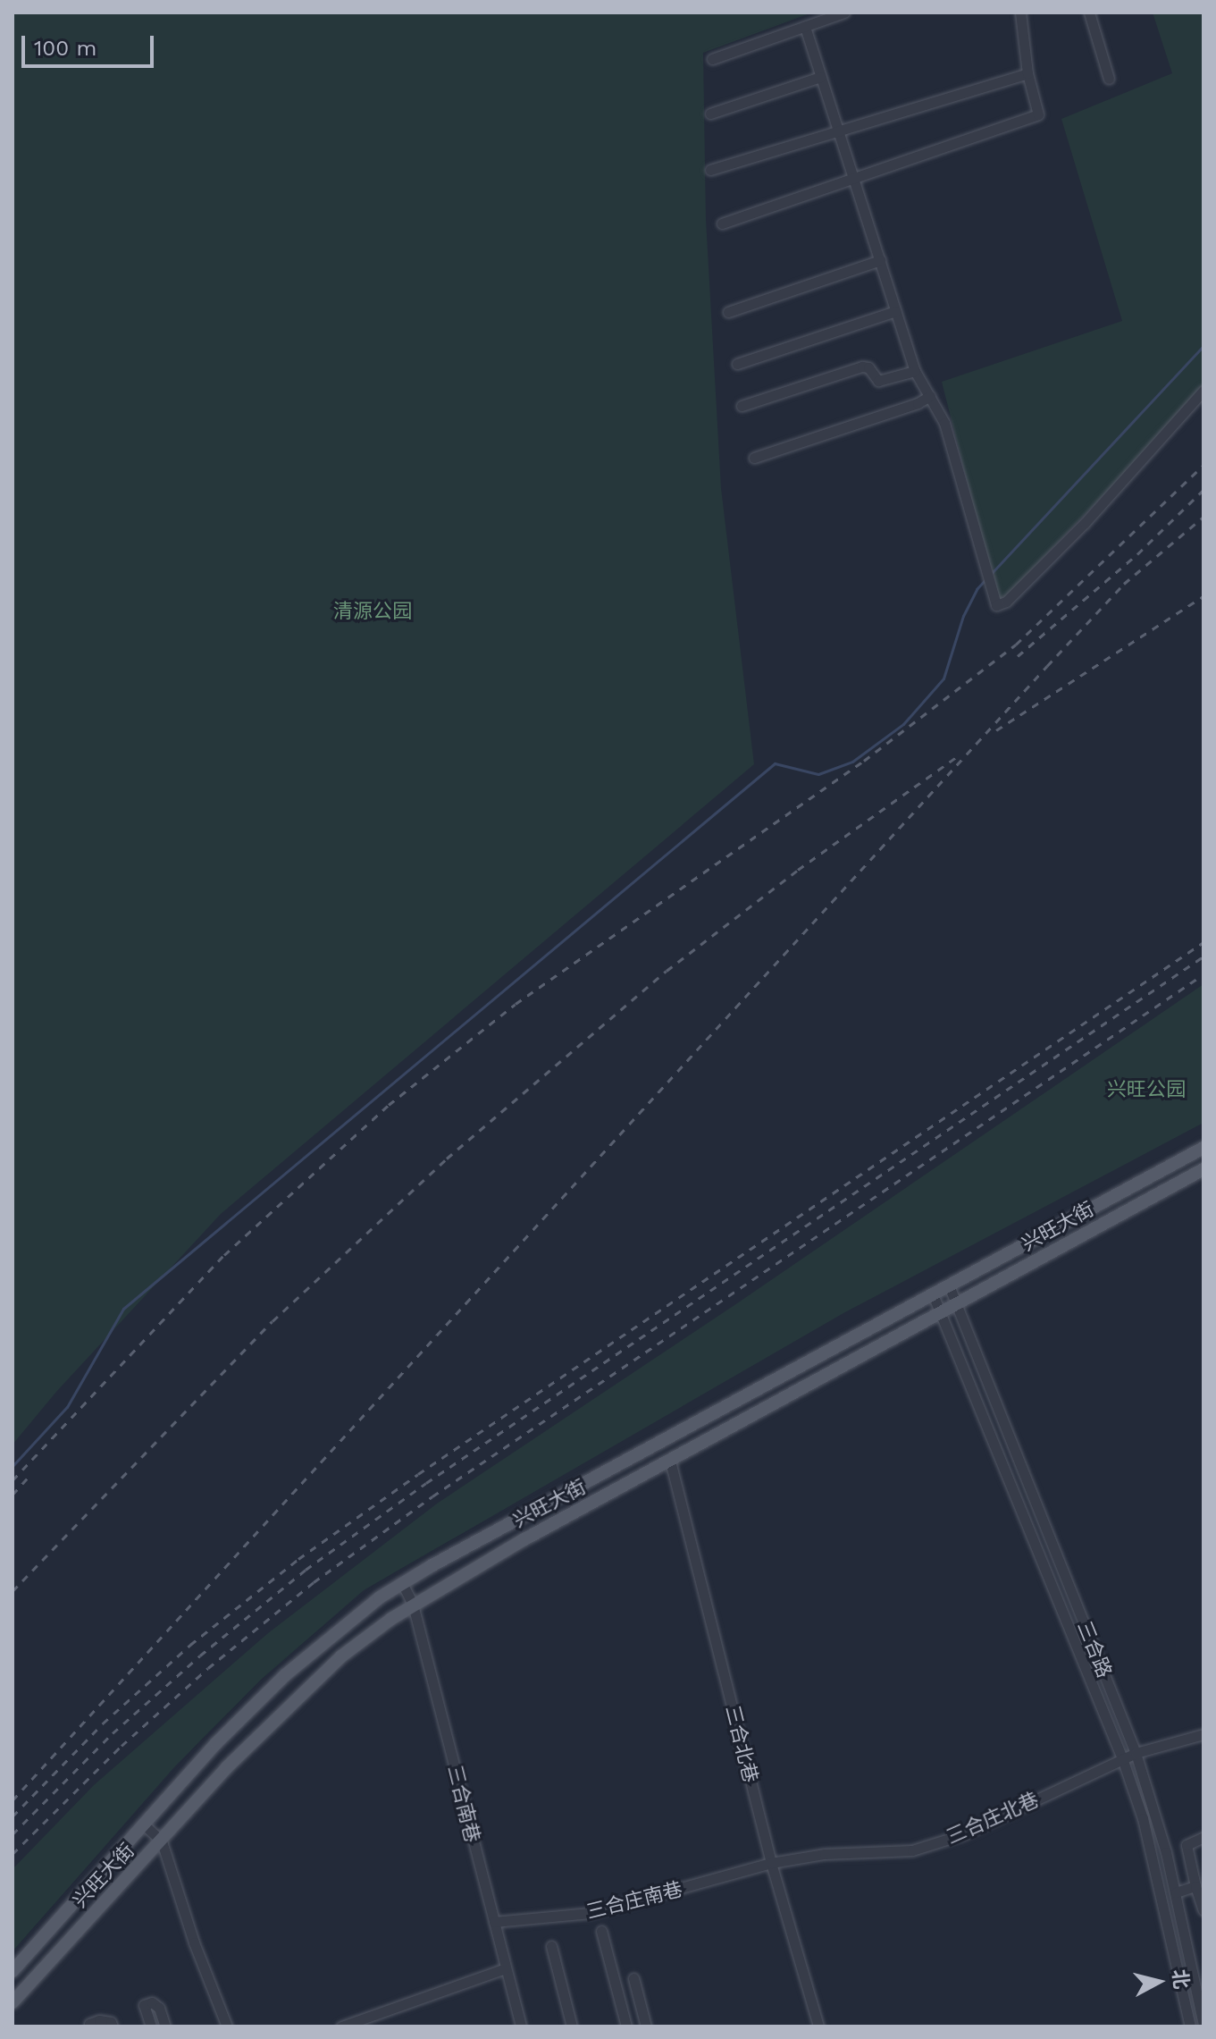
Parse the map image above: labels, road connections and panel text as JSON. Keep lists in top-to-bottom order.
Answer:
{
  "streets": {
    "main road": ["兴旺大街"],
    "street": [
      "三合路",
      "三合北巷",
      "三合南巷",
      "三合庄北巷",
      "三合庄南巷"
    ]
  },
  "crossings": [
    ["兴旺大街", "三合路"],
    ["兴旺大街", "三合北巷"],
    ["兴旺大街", "三合南巷"],
    ["三合路", "三合庄北巷"],
    ["三合北巷", "三合庄北巷"],
    ["三合北巷", "三合庄南巷"],
    ["三合南巷", "三合庄南巷"],
    ["三合庄北巷", "三合庄南巷"]
  ],
  "parks": ["清源公园", "兴旺公园"],
  "scale_bar": "100 m",
  "north": "right"
}
